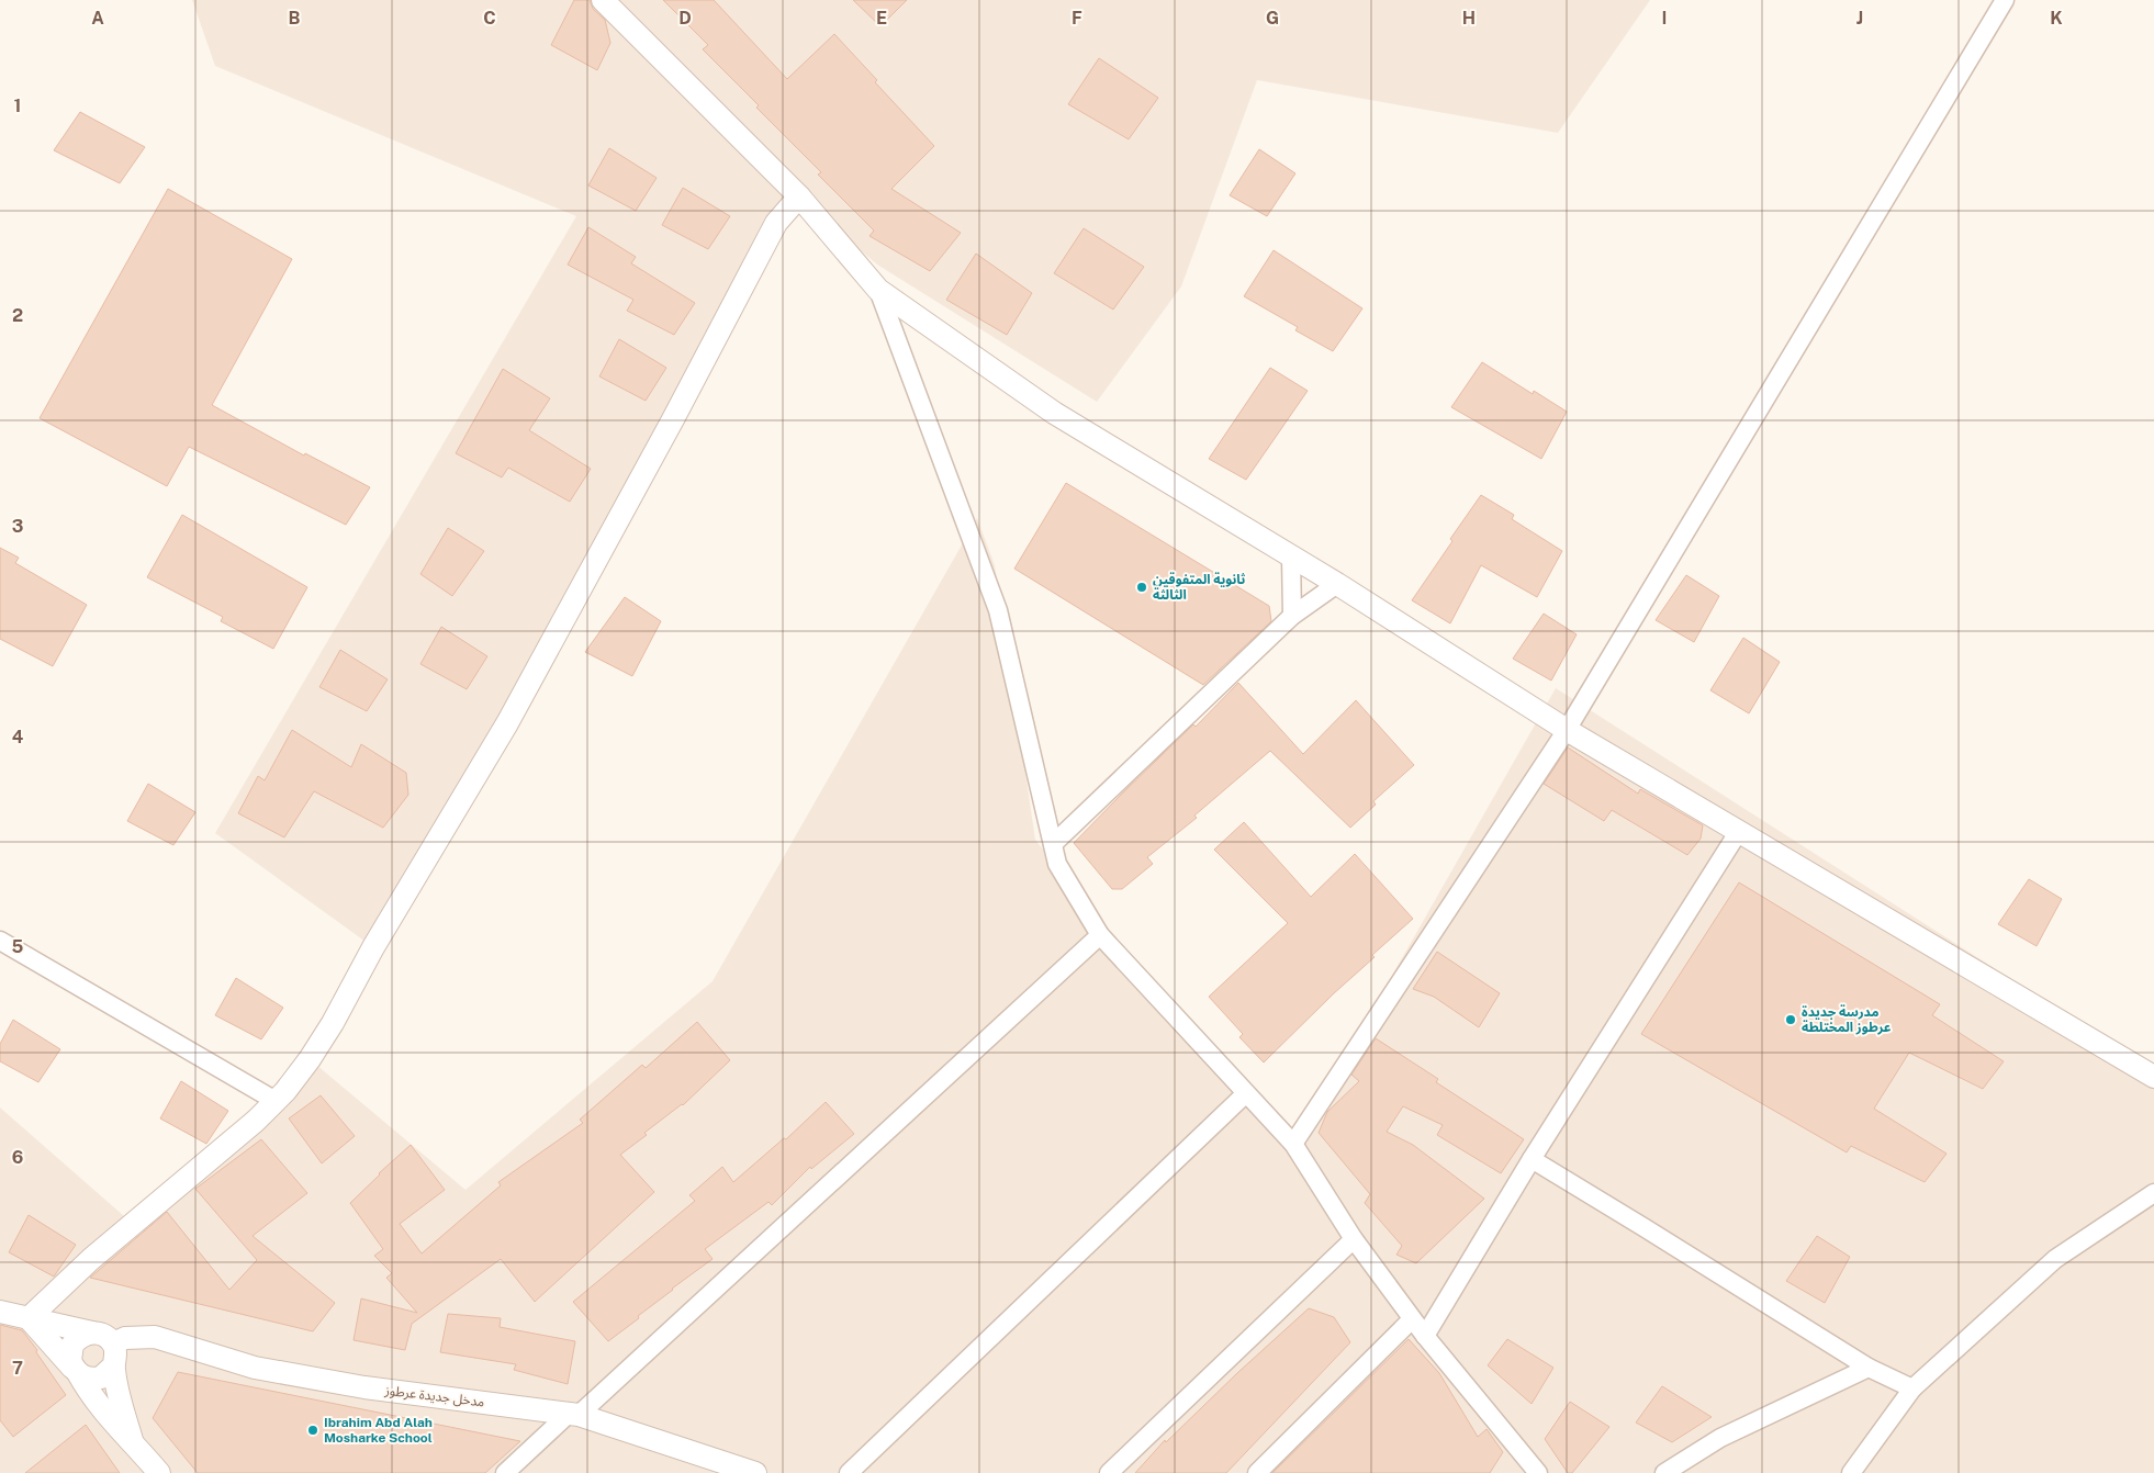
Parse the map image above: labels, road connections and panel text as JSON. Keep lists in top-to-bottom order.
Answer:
{
  "streets": {
    "street": ["مدخل جديدة عرطوز"]
  },
  "places": ["ثانوية المتفوقين الثالثة", "مدرسة جديدة عرطوز المختلطة", "Ibrahim Abd Alah Mosharke School"],
  "grid": {
    "columns": [
      "A",
      "B",
      "C",
      "D",
      "E",
      "F",
      "G",
      "H",
      "I",
      "J",
      "K"
    ],
    "rows": [
      "1",
      "2",
      "3",
      "4",
      "5",
      "6",
      "7"
    ]
  }
}
